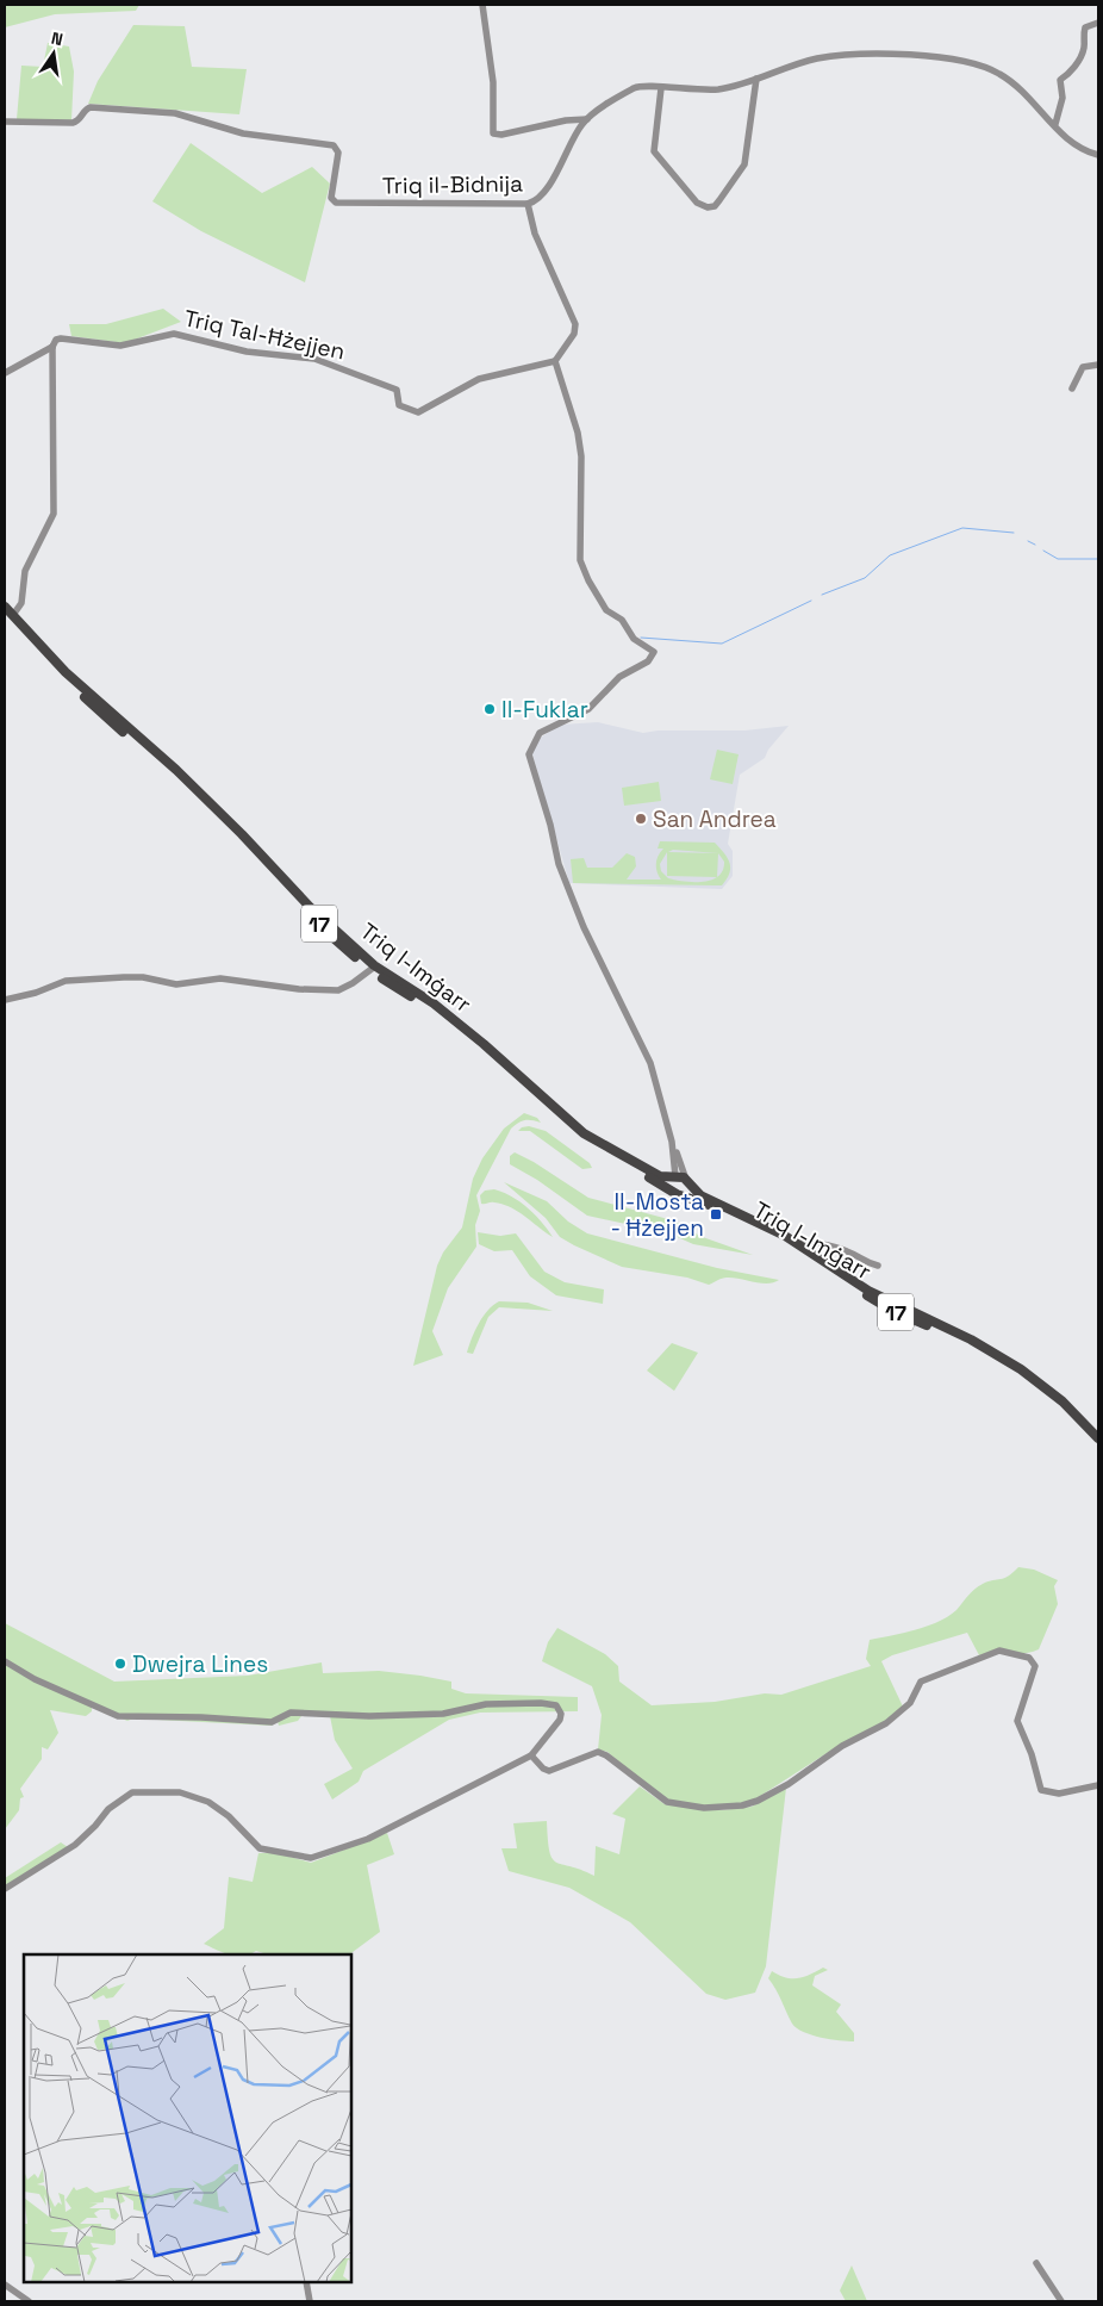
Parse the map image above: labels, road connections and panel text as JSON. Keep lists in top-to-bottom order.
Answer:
{
  "streets": {
    "main road": ["17", "Triq l-Imġarr"],
    "street": ["Triq il-Bidnija", "Triq Tal-Ħżejjen"]
  },
  "places": {
    "other": ["Il-Fuklar", "San Andrea", "Dwejra Lines"],
    "transit": ["Il-Mosta - Ħżejjen"]
  },
  "north": "top"
}
